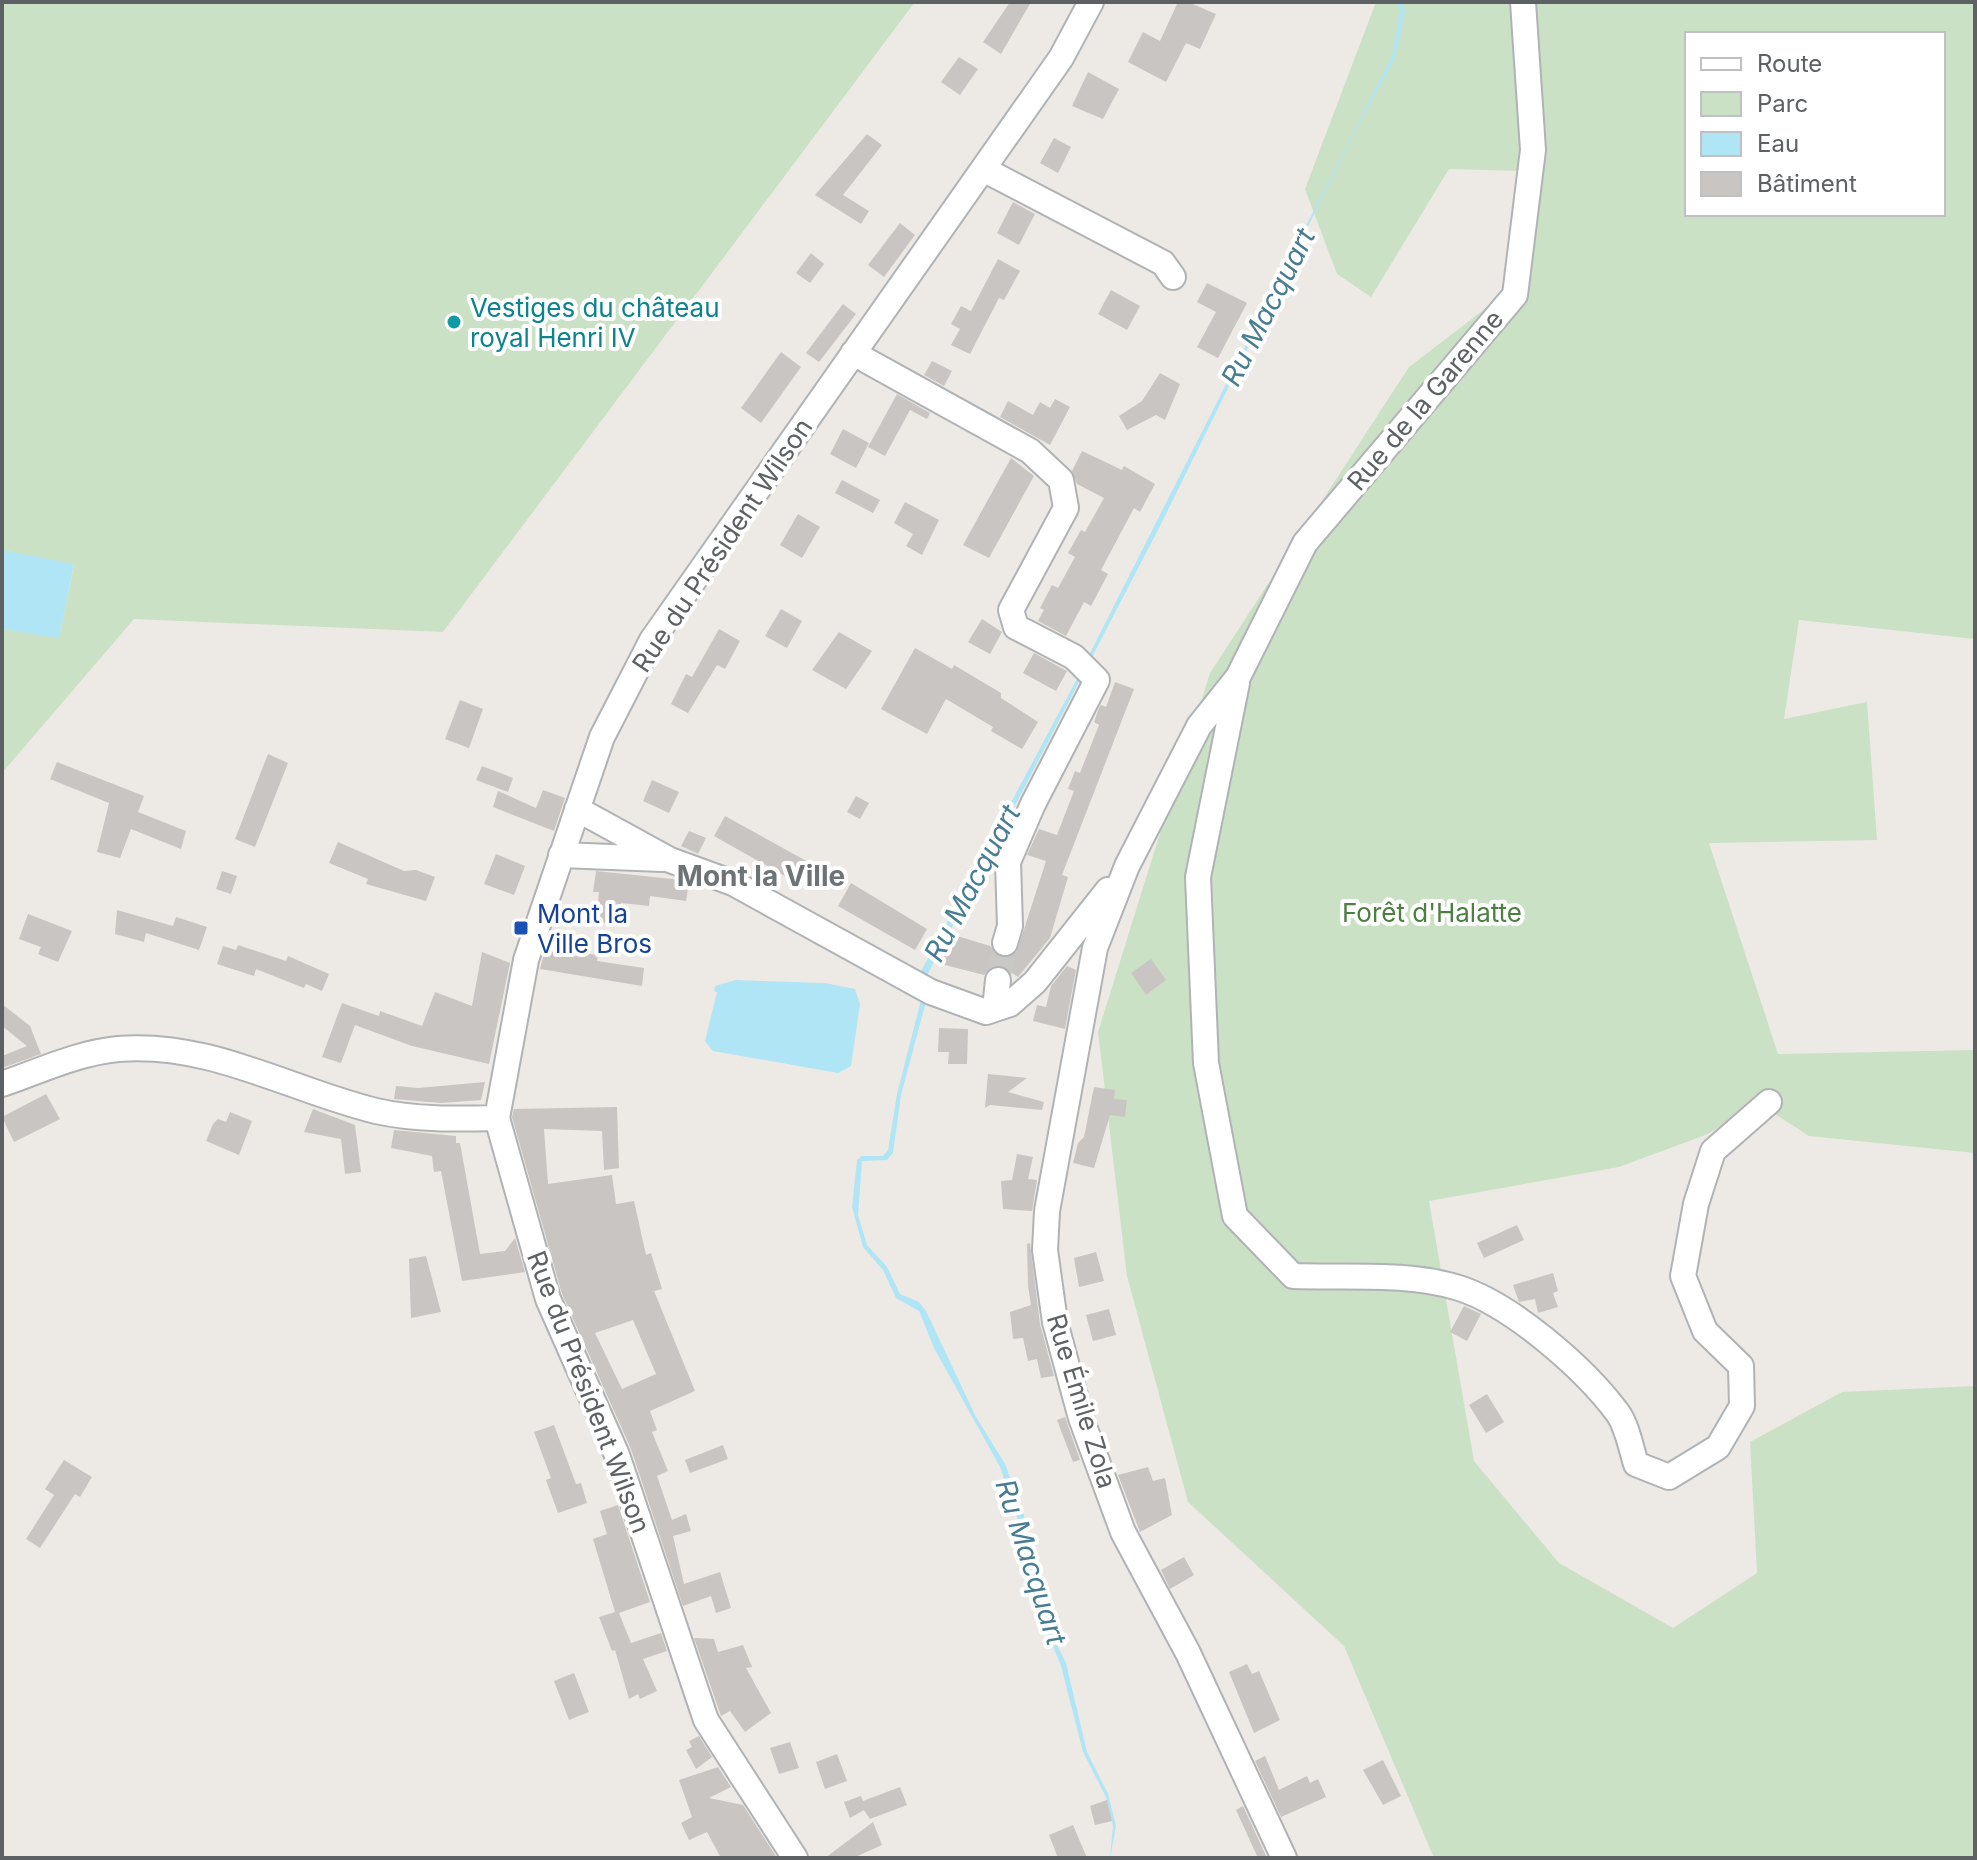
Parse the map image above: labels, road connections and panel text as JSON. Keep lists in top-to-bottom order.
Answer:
{
  "streets": {
    "street": ["Rue de la Garenne", "Rue du Président Wilson", "Rue Émile Zola"]
  },
  "districts": ["Mont la Ville"],
  "water": ["Ru Macquart"],
  "parks": ["Forêt d'Halatte"],
  "places": {
    "other": ["Vestiges du château royal Henri IV"],
    "transit": ["Mont la Ville Bros"]
  },
  "legend": [
    "Route",
    "Parc",
    "Eau",
    "Bâtiment"
  ]
}
